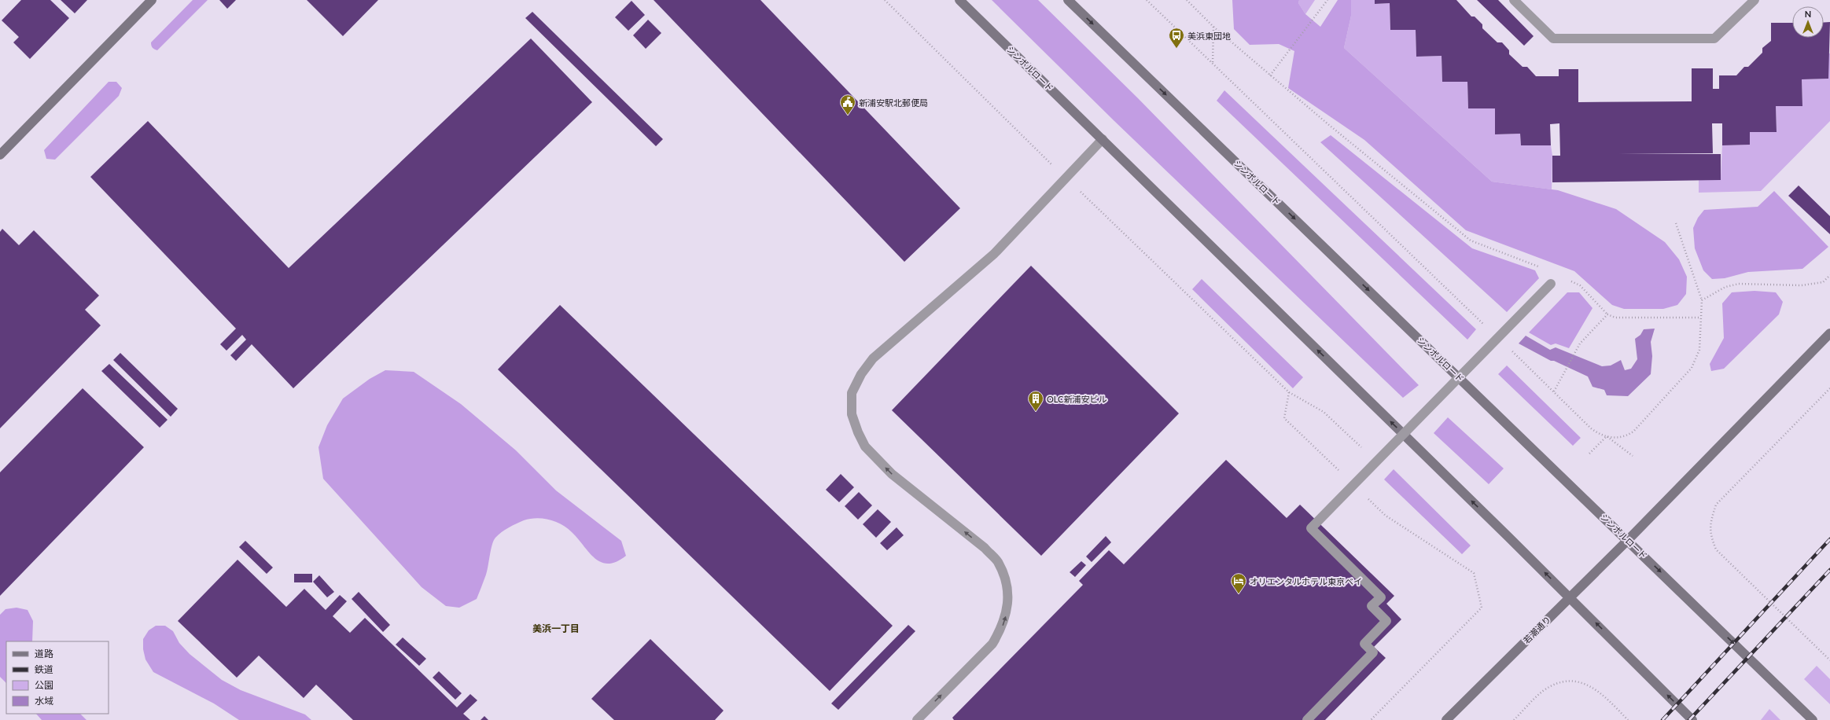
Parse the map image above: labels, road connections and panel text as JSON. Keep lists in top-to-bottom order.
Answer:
{
  "streets": {
    "main road": ["シンボルロード", "若潮通り"]
  },
  "crossings": [
    ["シンボルロード", "若潮通り"]
  ],
  "districts": ["美浜一丁目"],
  "places": {
    "bus stop": ["美浜東団地"],
    "public building": ["新浦安駅北郵便局"],
    "building": ["OLC新浦安ビル"],
    "hotel": ["オリエンタルホテル東京ベイ"]
  },
  "legend": [
    "道路",
    "鉄道",
    "公園",
    "水域"
  ],
  "north": "top"
}
